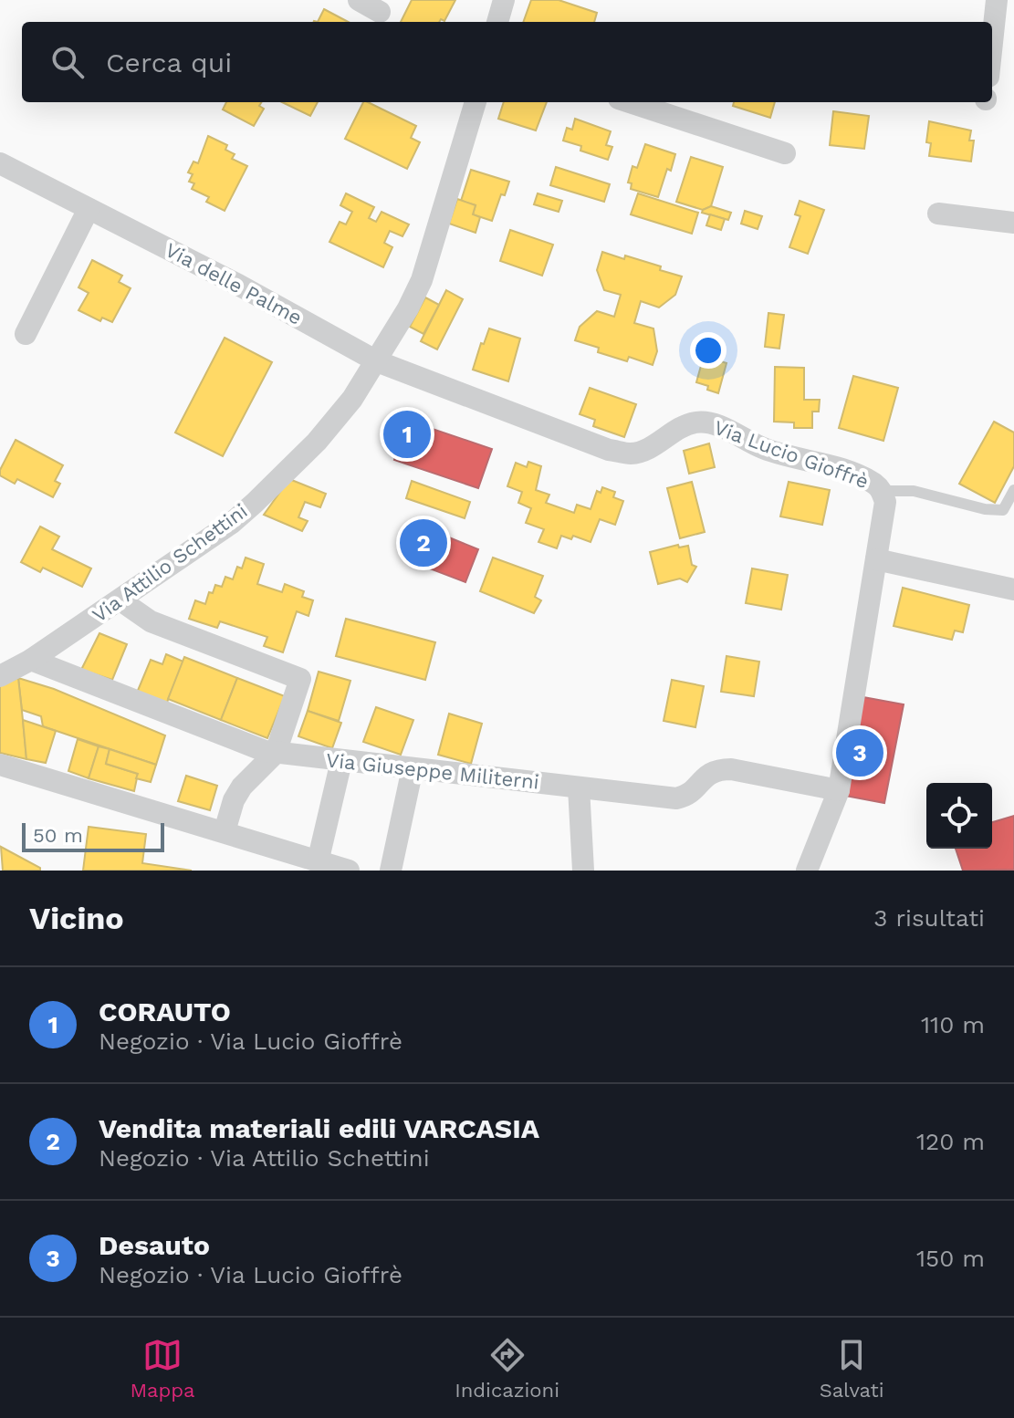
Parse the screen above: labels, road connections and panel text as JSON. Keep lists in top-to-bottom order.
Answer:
{
  "streets": {
    "street": [
      "Via delle Palme",
      "Via Lucio Gioffrè",
      "Via Attilio Schettini",
      "Via Giuseppe Militerni"
    ]
  },
  "crossings": [
    ["Via delle Palme", "Via Lucio Gioffrè"],
    ["Via delle Palme", "Via Attilio Schettini"],
    ["Via Lucio Gioffrè", "Via Attilio Schettini"],
    ["Via Lucio Gioffrè", "Via Giuseppe Militerni"],
    ["Via Attilio Schettini", "Via Giuseppe Militerni"]
  ],
  "scale_bar": "50 m",
  "page": {
    "search": "Cerca qui",
    "pins": ["1", "2", "3"],
    "scale": "50 m",
    "heading": ["Vicino", "3 risultati"],
    "list": [
      {
        "mark": "1",
        "name": "CORAUTO",
        "note": "Negozio · Via Lucio Gioffrè",
        "value": "110 m"
      },
      {
        "mark": "2",
        "name": "Vendita materiali edili VARCASIA",
        "note": "Negozio · Via Attilio Schettini",
        "value": "120 m"
      },
      {
        "mark": "3",
        "name": "Desauto",
        "note": "Negozio · Via Lucio Gioffrè",
        "value": "150 m"
      }
    ],
    "nav": ["Mappa", "Indicazioni", "Salvati"]
  }
}
